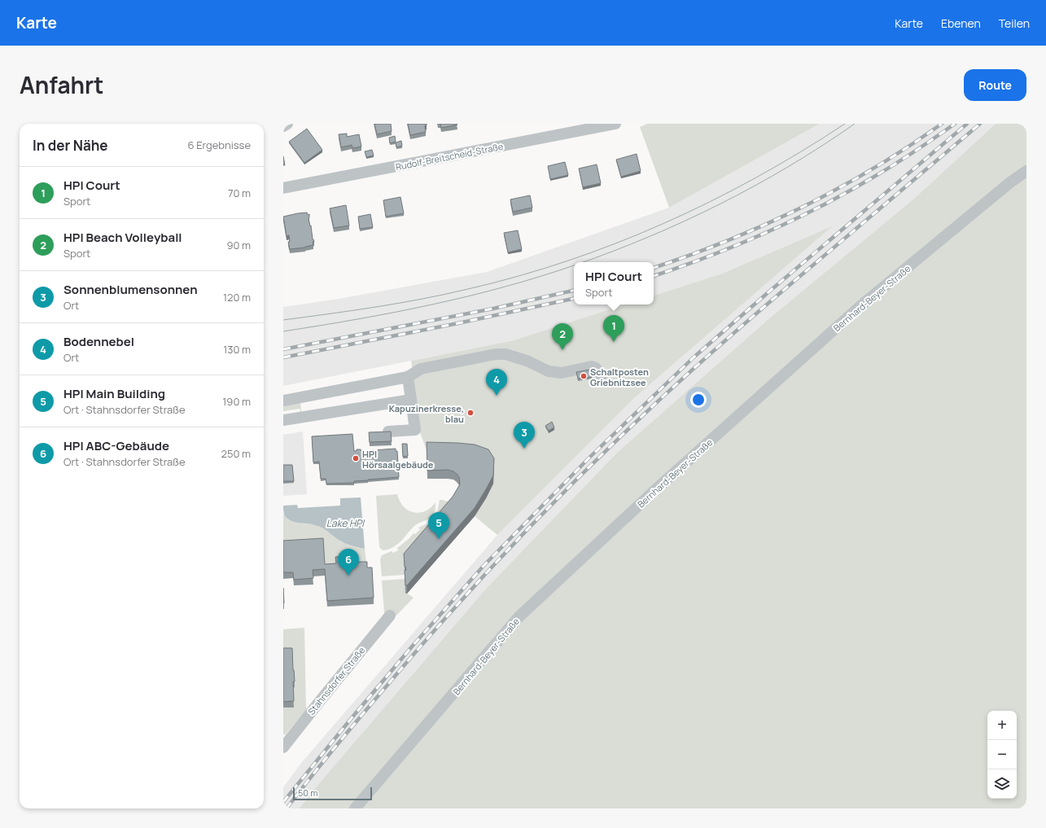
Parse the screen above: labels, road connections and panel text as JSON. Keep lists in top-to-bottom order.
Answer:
{
  "streets": {
    "street": ["Rudolf-Breitscheid-Straße", "Bernhard-Beyer-Straße", "Stahnsdorfer Straße"]
  },
  "water": ["Lake HPI"],
  "places": ["Schaltposten Griebnitzsee", "Kapuzinerkresse, blau", "HPI Hörsaalgebäude"],
  "scale_bar": "50 m",
  "page": {
    "header": "Karte",
    "nav": ["Karte", "Ebenen", "Teilen"],
    "title": "Anfahrt",
    "buttons": "Route",
    "heading": ["In der Nähe", "6 Ergebnisse"],
    "list": [
      {
        "mark": "1",
        "name": "HPI Court",
        "note": "Sport",
        "value": "70 m"
      },
      {
        "mark": "2",
        "name": "HPI Beach Volleyball",
        "note": "Sport",
        "value": "90 m"
      },
      {
        "mark": "3",
        "name": "Sonnenblumensonnen",
        "note": "Ort",
        "value": "120 m"
      },
      {
        "mark": "4",
        "name": "Bodennebel",
        "note": "Ort",
        "value": "130 m"
      },
      {
        "mark": "5",
        "name": "HPI Main Building",
        "note": "Ort · Stahnsdorfer Straße",
        "value": "190 m"
      },
      {
        "mark": "6",
        "name": "HPI ABC-Gebäude",
        "note": "Ort · Stahnsdorfer Straße",
        "value": "250 m"
      }
    ],
    "popup": ["HPI Court", "Sport"],
    "pins": [
      "1",
      "2",
      "4",
      "3",
      "5",
      "6"
    ],
    "map_buttons": ["+", "−"],
    "scale": "50 m"
  }
}
